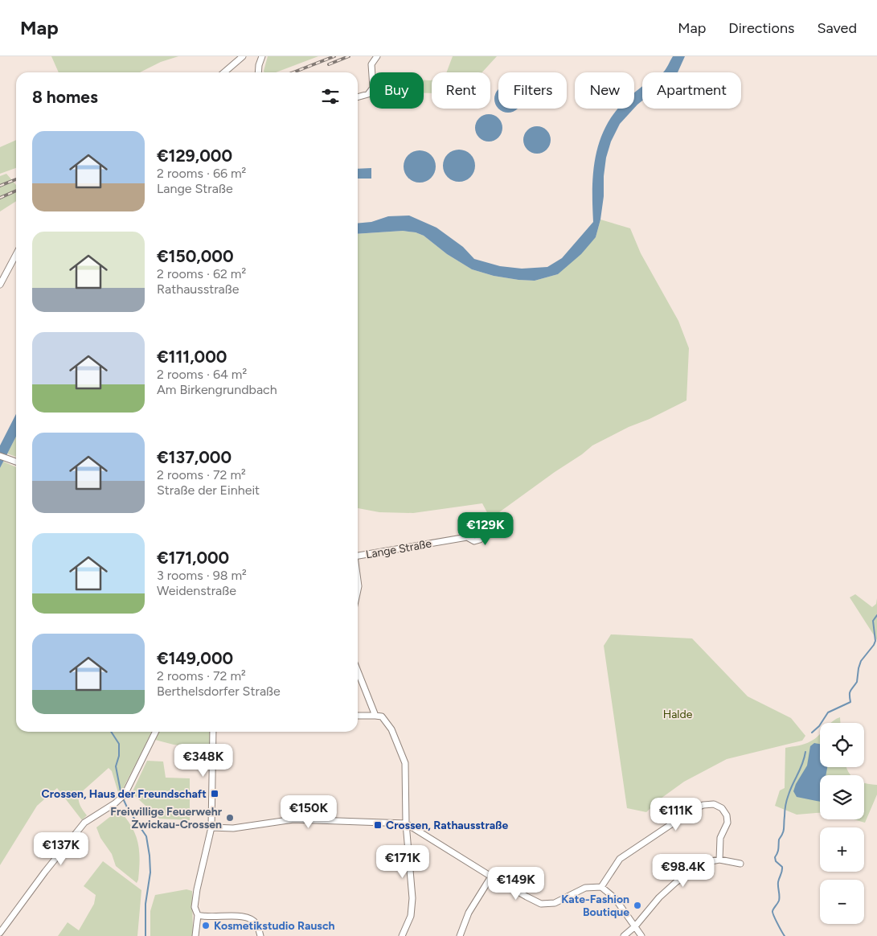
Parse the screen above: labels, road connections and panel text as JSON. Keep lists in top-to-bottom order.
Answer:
{
  "streets": {
    "street": ["Lange Straße"]
  },
  "parks": ["Halde"],
  "places": {
    "transit": ["Crossen, Haus der Freundschaft", "Crossen, Rathausstraße"],
    "other": ["Freiwillige Feuerwehr Zwickau-Crossen", "Kate-Fashion Boutique", "Kosmetikstudio Rausch"]
  },
  "page": {
    "header": "Map",
    "nav": ["Map", "Directions", "Saved"],
    "chip": [
      "Buy",
      "Rent",
      "Filters",
      "New",
      "Apartment"
    ],
    "heading": "8 homes",
    "list": [
      {
        "name": "€129,000",
        "note": "2 rooms · 66 m² · Lange Straße"
      },
      {
        "name": "€150,000",
        "note": "2 rooms · 62 m² · Rathausstraße"
      },
      {
        "name": "€111,000",
        "note": "2 rooms · 64 m² · Am Birkengrundbach"
      },
      {
        "name": "€137,000",
        "note": "2 rooms · 72 m² · Straße der Einheit"
      },
      {
        "name": "€171,000",
        "note": "3 rooms · 98 m² · Weidenstraße"
      },
      {
        "name": "€149,000",
        "note": "2 rooms · 72 m² · Berthelsdorfer Straße"
      }
    ],
    "price": [
      "€129K",
      "€348K",
      "€150K",
      "€111K",
      "€137K",
      "€171K",
      "€98.4K",
      "€149K"
    ],
    "map_buttons": ["+", "−"]
  }
}
